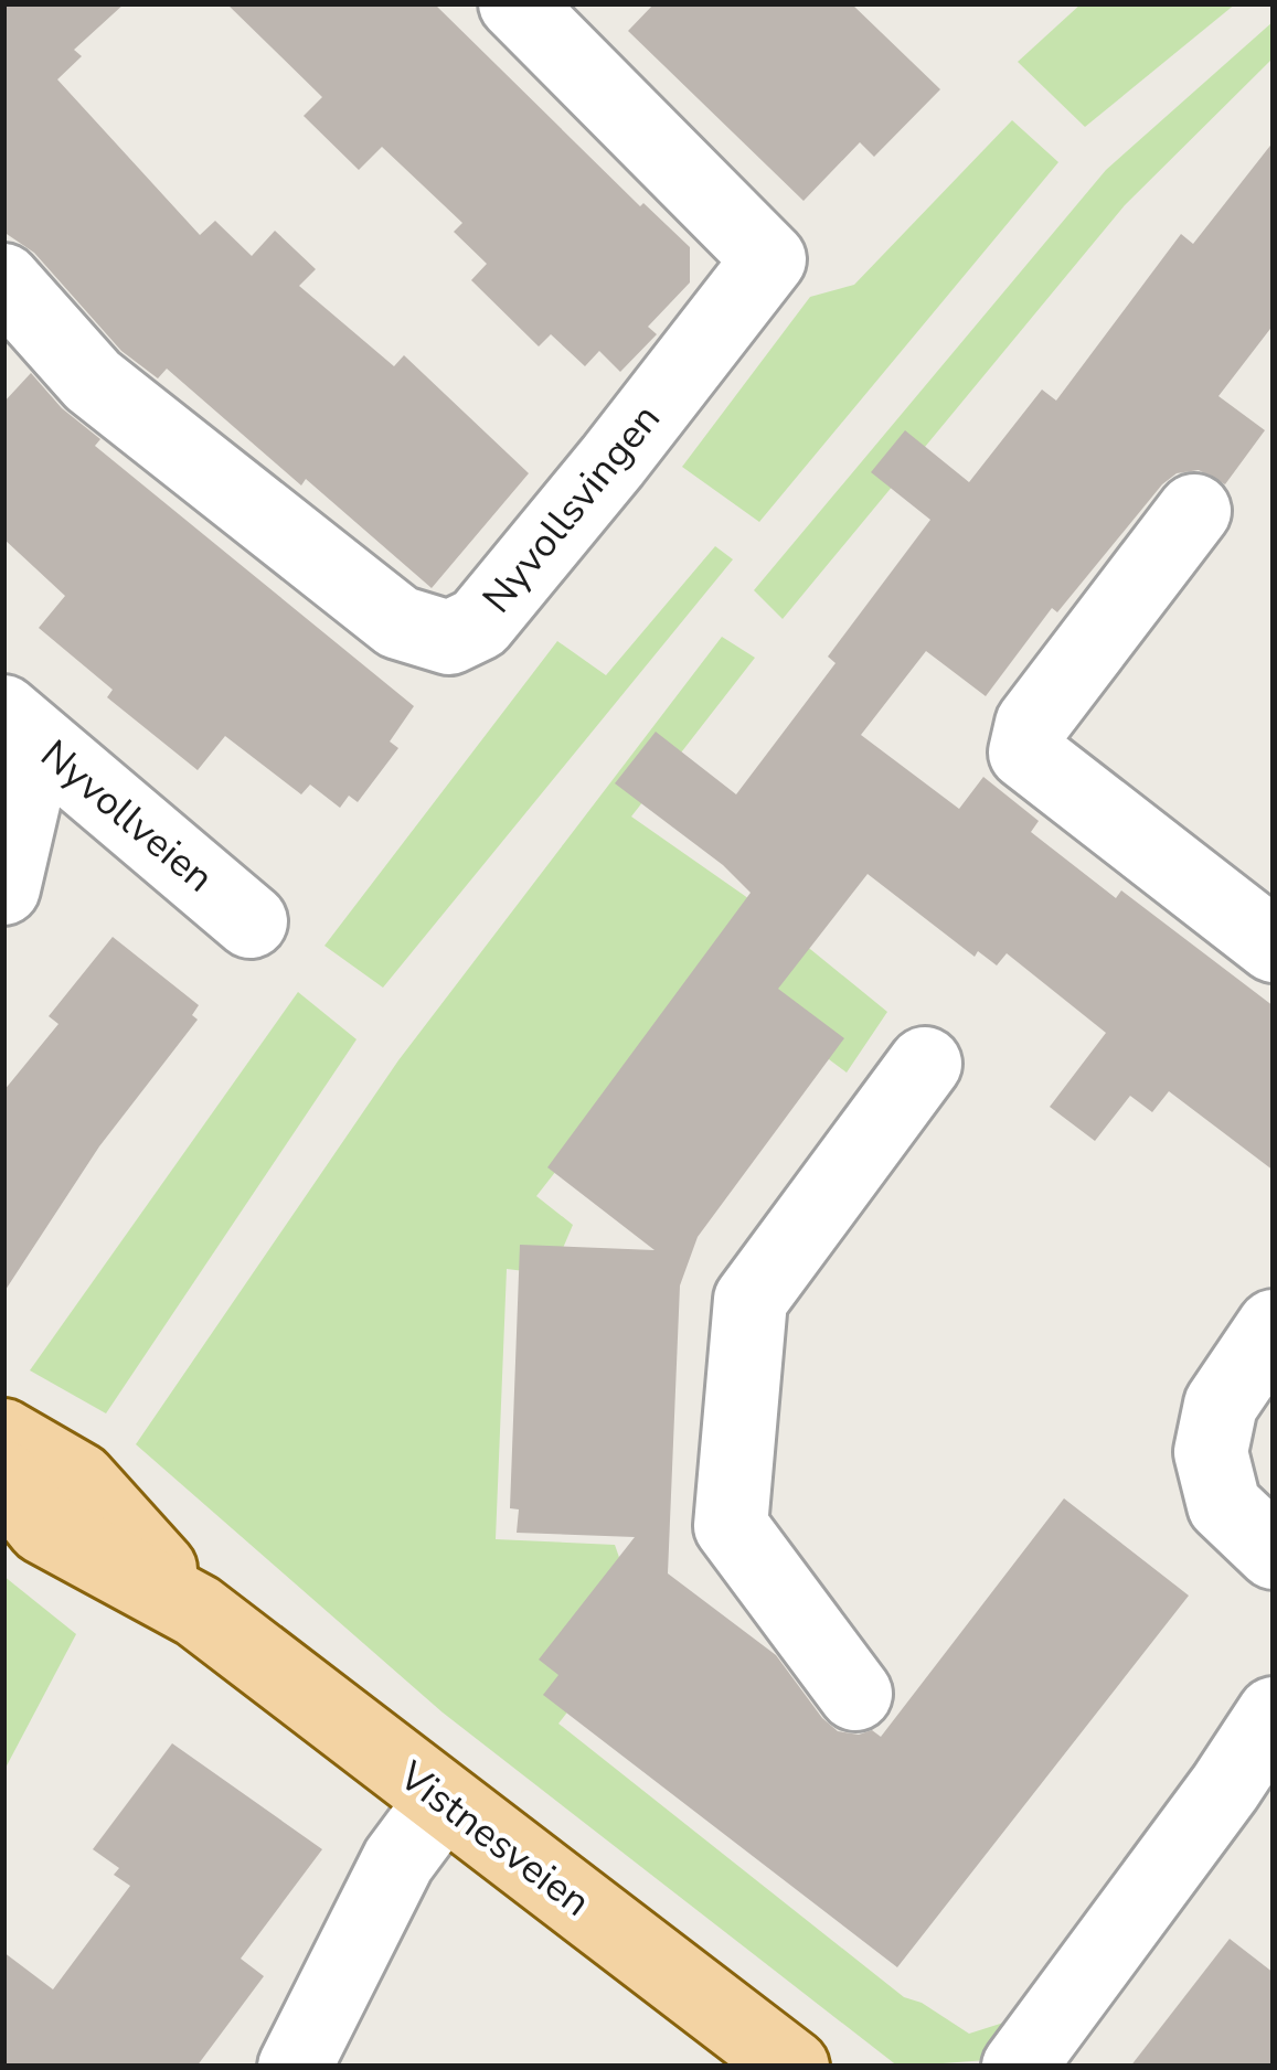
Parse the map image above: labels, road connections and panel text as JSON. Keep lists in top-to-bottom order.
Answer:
{
  "streets": {
    "main road": ["Vistnesveien"],
    "street": ["Nyvollsvingen", "Nyvollveien"]
  }
}
